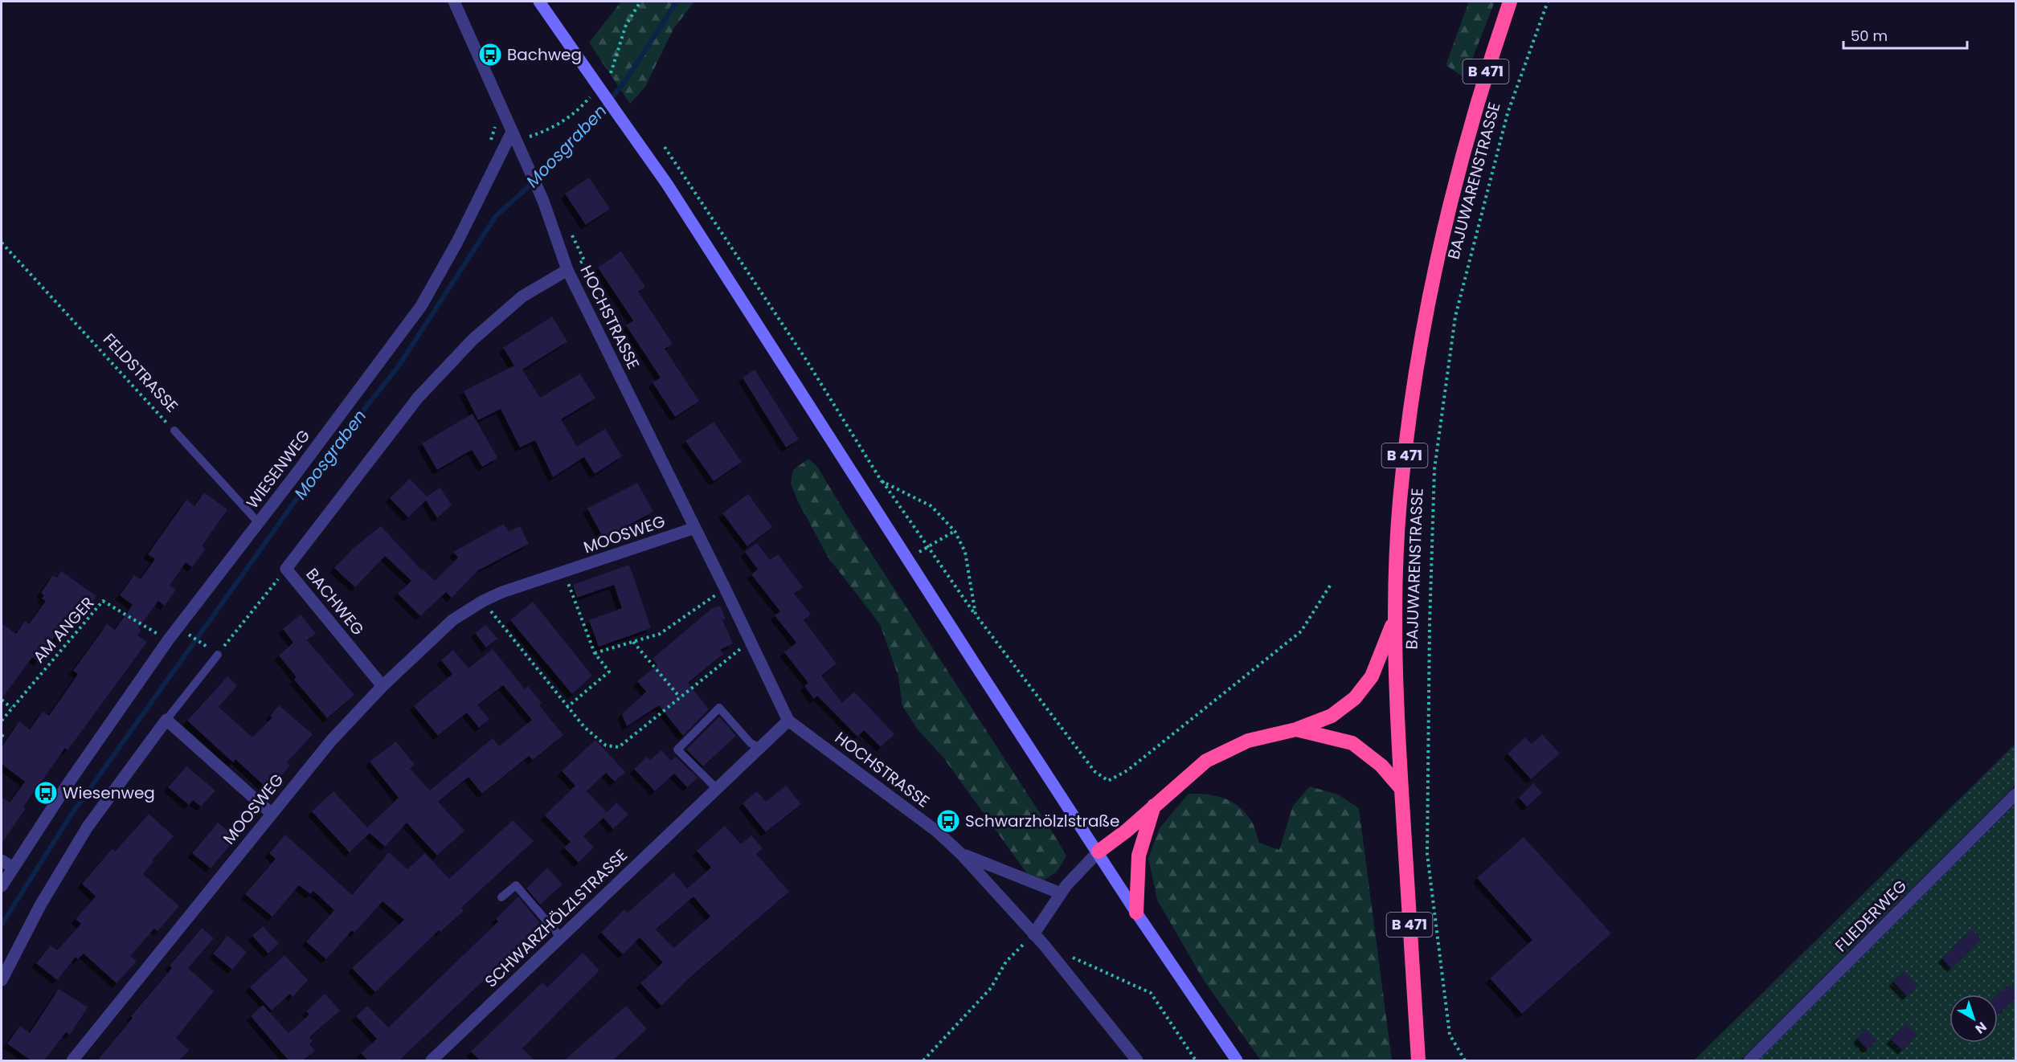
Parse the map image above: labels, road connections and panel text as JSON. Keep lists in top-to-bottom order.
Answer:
{
  "streets": {
    "highway": ["B 471"],
    "street": [
      "HOCHSTRASSE",
      "WIESENWEG",
      "MOOSWEG",
      "BACHWEG",
      "FLIEDERWEG",
      "SCHWARZHÖLZLSTRASSE"
    ],
    "lane": ["FELDSTRASSE"],
    "path": ["BAJUWARENSTRASSE", "AM ANGER"]
  },
  "crossings": [
    ["HOCHSTRASSE", "WIESENWEG"],
    ["HOCHSTRASSE", "MOOSWEG"],
    ["HOCHSTRASSE", "BACHWEG"],
    ["HOCHSTRASSE", "SCHWARZHÖLZLSTRASSE"],
    ["FELDSTRASSE", "WIESENWEG"],
    ["WIESENWEG", "AM ANGER"],
    ["MOOSWEG", "BACHWEG"]
  ],
  "water": ["Moosgraben"],
  "places": {
    "bus stop": ["Bachweg", "Wiesenweg", "Schwarzhölzlstraße"]
  },
  "scale_bar": "50 m",
  "north": "bottom right"
}
